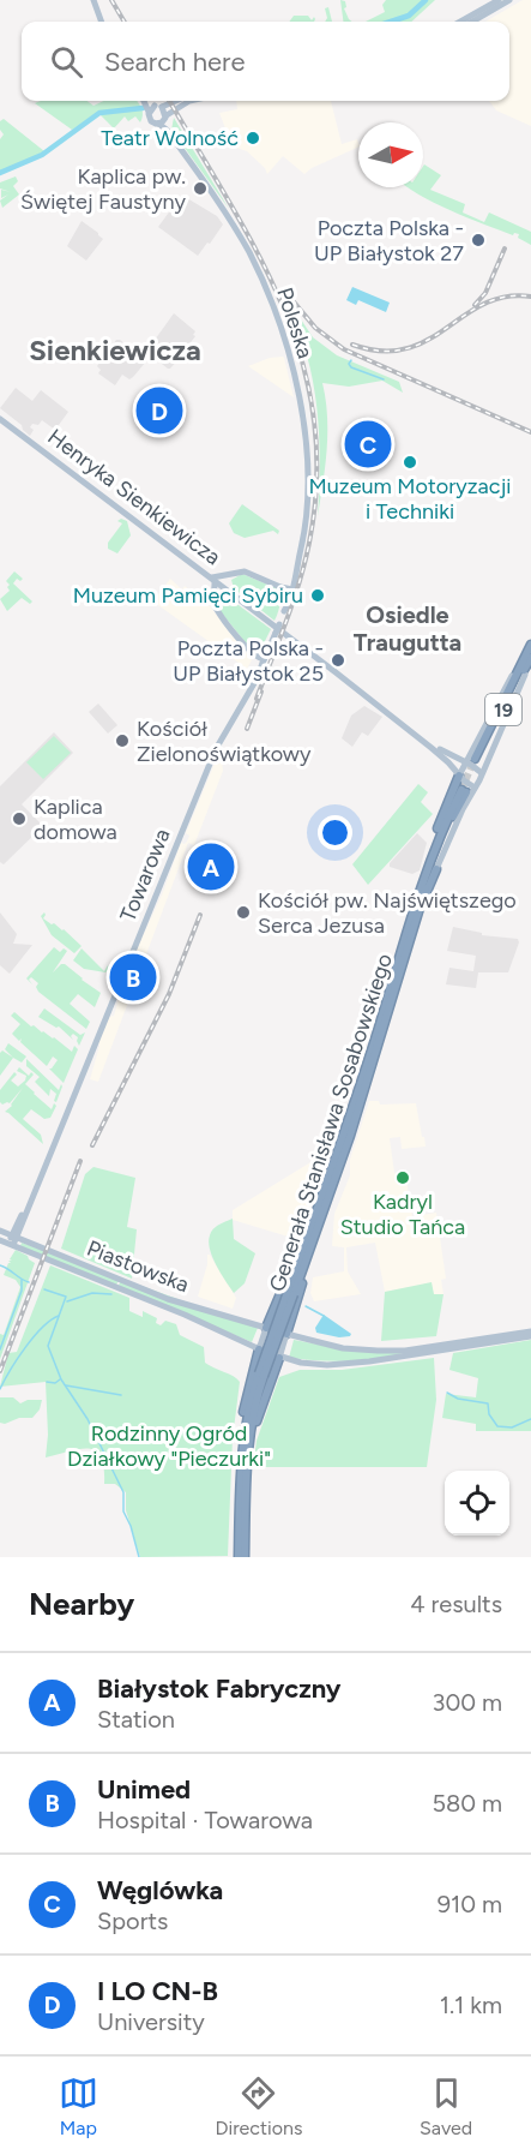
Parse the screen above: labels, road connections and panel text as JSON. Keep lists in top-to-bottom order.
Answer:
{
  "streets": {
    "highway": ["19", "Generała Stanisława Sosabowskiego"],
    "main road": [
      "Poleska",
      "Henryka Sienkiewicza",
      "Towarowa",
      "Piastowska"
    ]
  },
  "crossings": [
    ["Poleska", "Towarowa"],
    ["Towarowa", "Piastowska"]
  ],
  "districts": ["Sienkiewicza", "Osiedle Traugutta"],
  "parks": ["Rodzinny Ogród Działkowy \"Pieczurki\""],
  "places": [
    "Teatr Wolność",
    "Kaplica pw. Świętej Faustyny",
    "Poczta Polska - UP Białystok 27",
    "Muzeum Motoryzacji i Techniki",
    "Muzeum Pamięci Sybiru",
    "Poczta Polska - UP Białystok 25",
    "Kościół Zielonoświątkowy",
    "Kaplica domowa",
    "Kościół pw. Najświętszego Serca Jezusa",
    "Kadryl Studio Tańca"
  ],
  "north": "right",
  "page": {
    "search": "Search here",
    "pins": [
      "D",
      "C",
      "A",
      "B"
    ],
    "heading": ["Nearby", "4 results"],
    "list": [
      {
        "mark": "A",
        "name": "Białystok Fabryczny",
        "note": "Station",
        "value": "300 m"
      },
      {
        "mark": "B",
        "name": "Unimed",
        "note": "Hospital · Towarowa",
        "value": "580 m"
      },
      {
        "mark": "C",
        "name": "Węglówka",
        "note": "Sports",
        "value": "910 m"
      },
      {
        "mark": "D",
        "name": "I LO CN-B",
        "note": "University",
        "value": "1.1 km"
      }
    ],
    "nav": ["Map", "Directions", "Saved"]
  }
}
